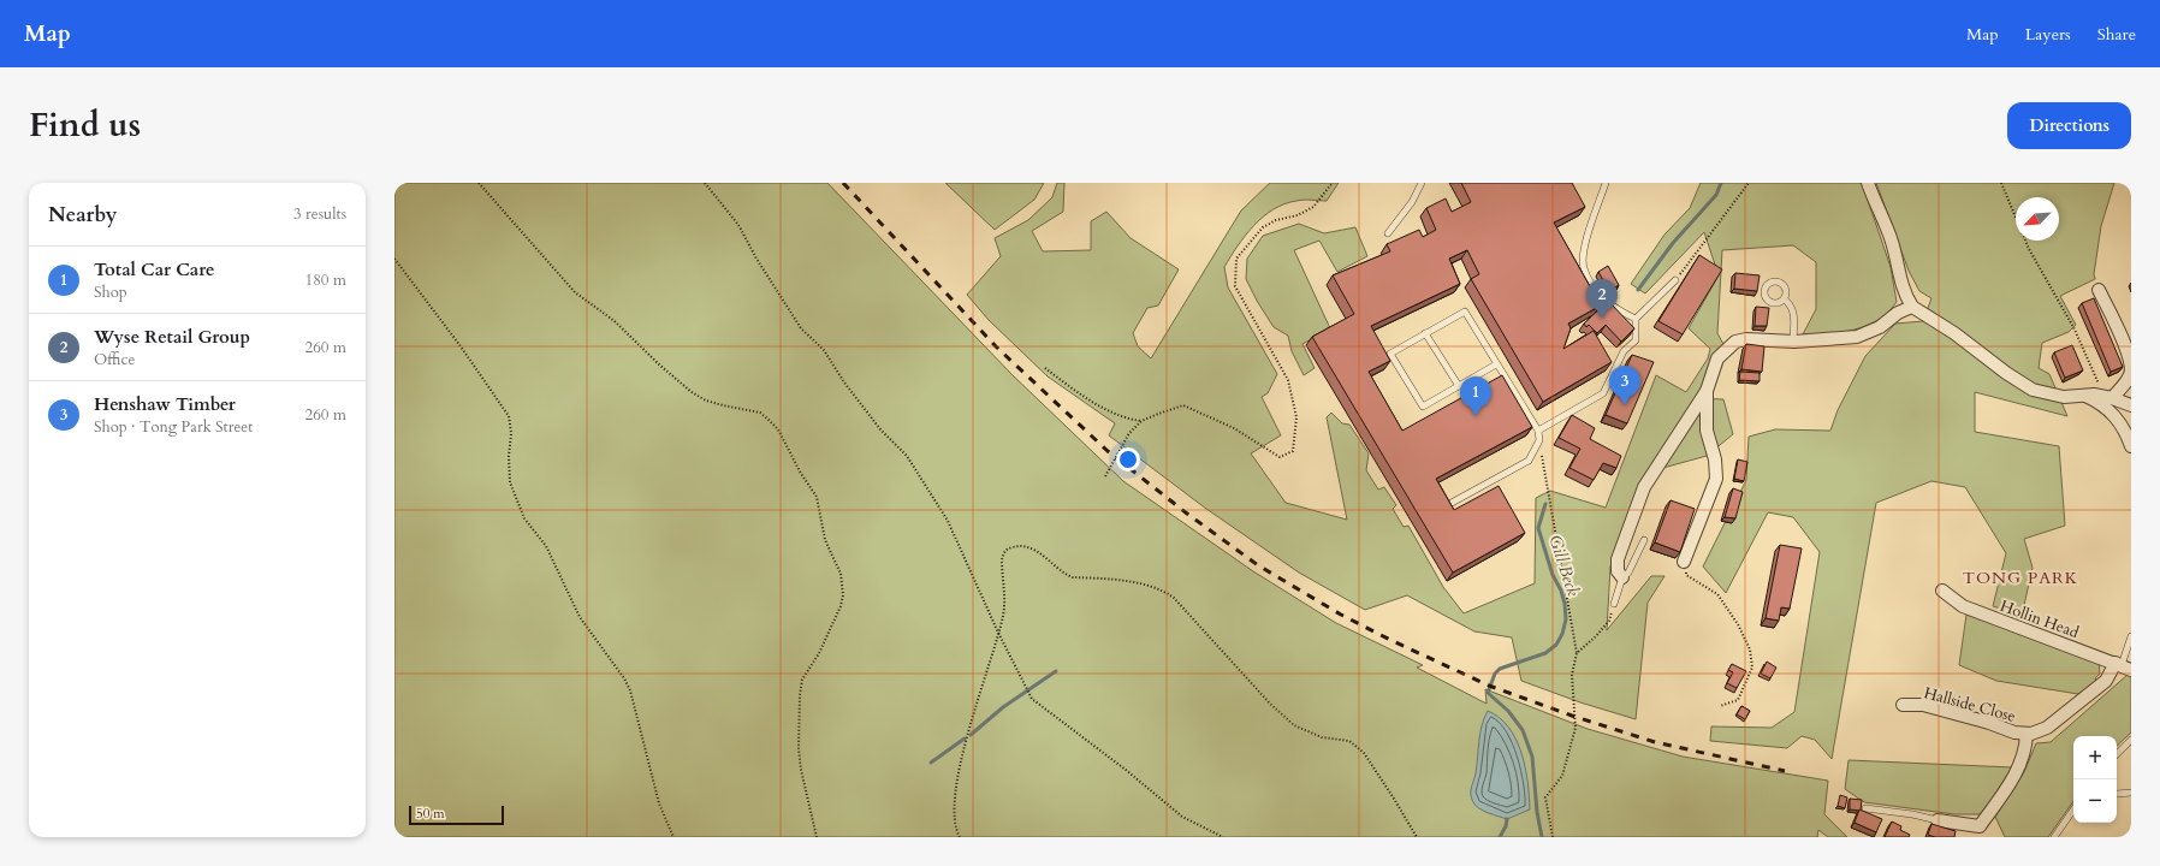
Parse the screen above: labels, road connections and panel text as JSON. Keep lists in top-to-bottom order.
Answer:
{
  "streets": {
    "street": ["Hollin Head", "Hallside Close"]
  },
  "crossings": [
    ["Hollin Head", "Hallside Close"]
  ],
  "districts": ["TONG PARK"],
  "water": ["Gill Beck"],
  "scale_bar": "50 m",
  "north": "bottom left",
  "page": {
    "header": "Map",
    "nav": ["Map", "Layers", "Share"],
    "title": "Find us",
    "buttons": "Directions",
    "heading": ["Nearby", "3 results"],
    "list": [
      {
        "mark": "1",
        "name": "Total Car Care",
        "note": "Shop",
        "value": "180 m"
      },
      {
        "mark": "2",
        "name": "Wyse Retail Group",
        "note": "Office",
        "value": "260 m"
      },
      {
        "mark": "3",
        "name": "Henshaw Timber",
        "note": "Shop · Tong Park Street",
        "value": "260 m"
      }
    ],
    "pins": ["2", "3", "1"],
    "map_buttons": ["+", "−"],
    "scale": "50 m"
  }
}
